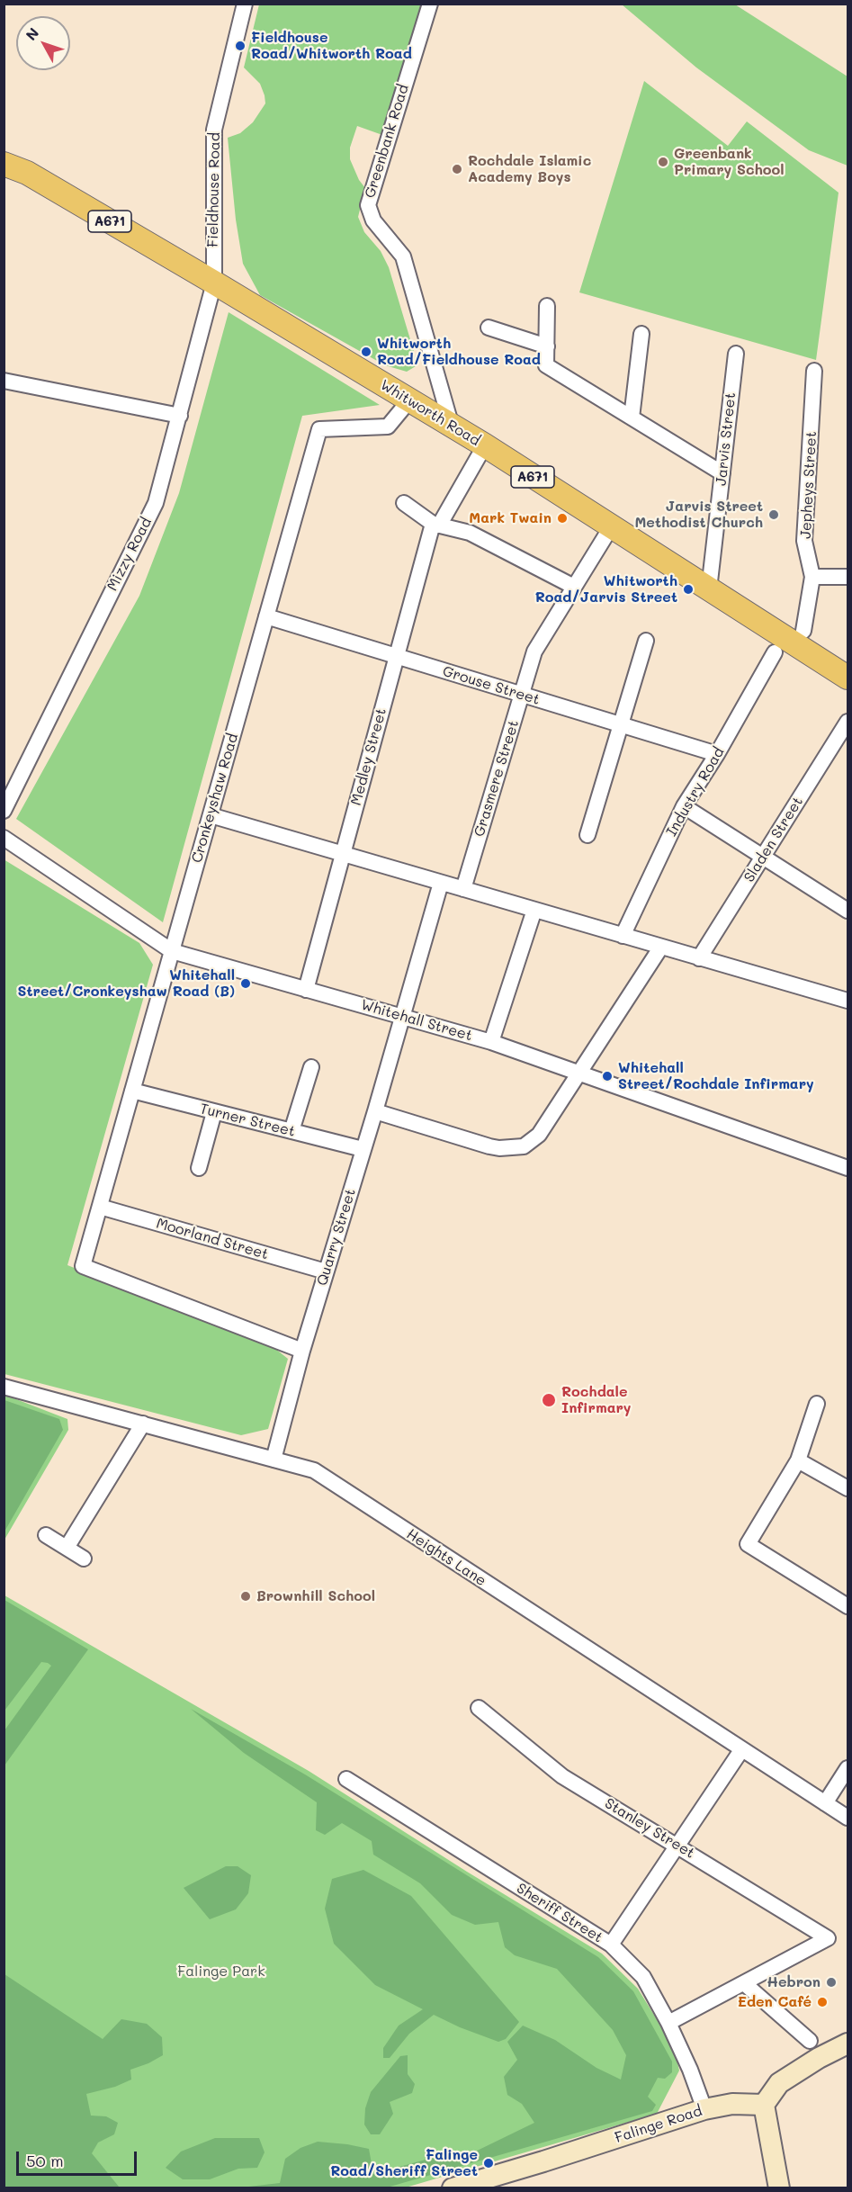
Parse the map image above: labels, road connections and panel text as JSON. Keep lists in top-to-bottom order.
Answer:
{
  "streets": {
    "main road": ["A671", "Whitworth Road", "Falinge Road"],
    "street": [
      "Greenbank Road",
      "Fieldhouse Road",
      "Jarvis Street",
      "Jepheys Street",
      "Mizzy Road",
      "Grouse Street",
      "Medley Street",
      "Grasmere Street",
      "Industry Road",
      "Cronkeyshaw Road",
      "Sladen Street",
      "Whitehall Street",
      "Turner Street",
      "Quarry Street",
      "Moorland Street",
      "Heights Lane",
      "Stanley Street",
      "Sheriff Street"
    ]
  },
  "crossings": [
    ["Greenbank Road", "Whitworth Road"],
    ["Fieldhouse Road", "Whitworth Road"],
    ["Fieldhouse Road", "Mizzy Road"],
    ["Whitworth Road", "Jarvis Street"],
    ["Whitworth Road", "Mizzy Road"],
    ["Whitworth Road", "Grasmere Street"],
    ["Whitworth Road", "Cronkeyshaw Road"],
    ["Grouse Street", "Medley Street"],
    ["Grouse Street", "Grasmere Street"],
    ["Grouse Street", "Industry Road"],
    ["Grouse Street", "Cronkeyshaw Road"],
    ["Medley Street", "Whitehall Street"],
    ["Cronkeyshaw Road", "Whitehall Street"],
    ["Cronkeyshaw Road", "Turner Street"],
    ["Cronkeyshaw Road", "Quarry Street"],
    ["Cronkeyshaw Road", "Moorland Street"],
    ["Whitehall Street", "Quarry Street"],
    ["Turner Street", "Quarry Street"],
    ["Quarry Street", "Moorland Street"],
    ["Quarry Street", "Heights Lane"],
    ["Sheriff Street", "Falinge Road"]
  ],
  "parks": ["Falinge Park"],
  "places": [
    "Fieldhouse Road/Whitworth Road",
    "Greenbank Primary School",
    "Rochdale Islamic Academy Boys",
    "Whitworth Road/Fieldhouse Road",
    "Jarvis Street Methodist Church",
    "Mark Twain",
    "Whitworth Road/Jarvis Street",
    "Whitehall Street/Cronkeyshaw Road (B)",
    "Whitehall Street/Rochdale Infirmary",
    "Rochdale Infirmary",
    "Brownhill School",
    "Hebron",
    "Eden Café",
    "Falinge Road/Sheriff Street"
  ],
  "scale_bar": "50 m",
  "north": "top left"
}
